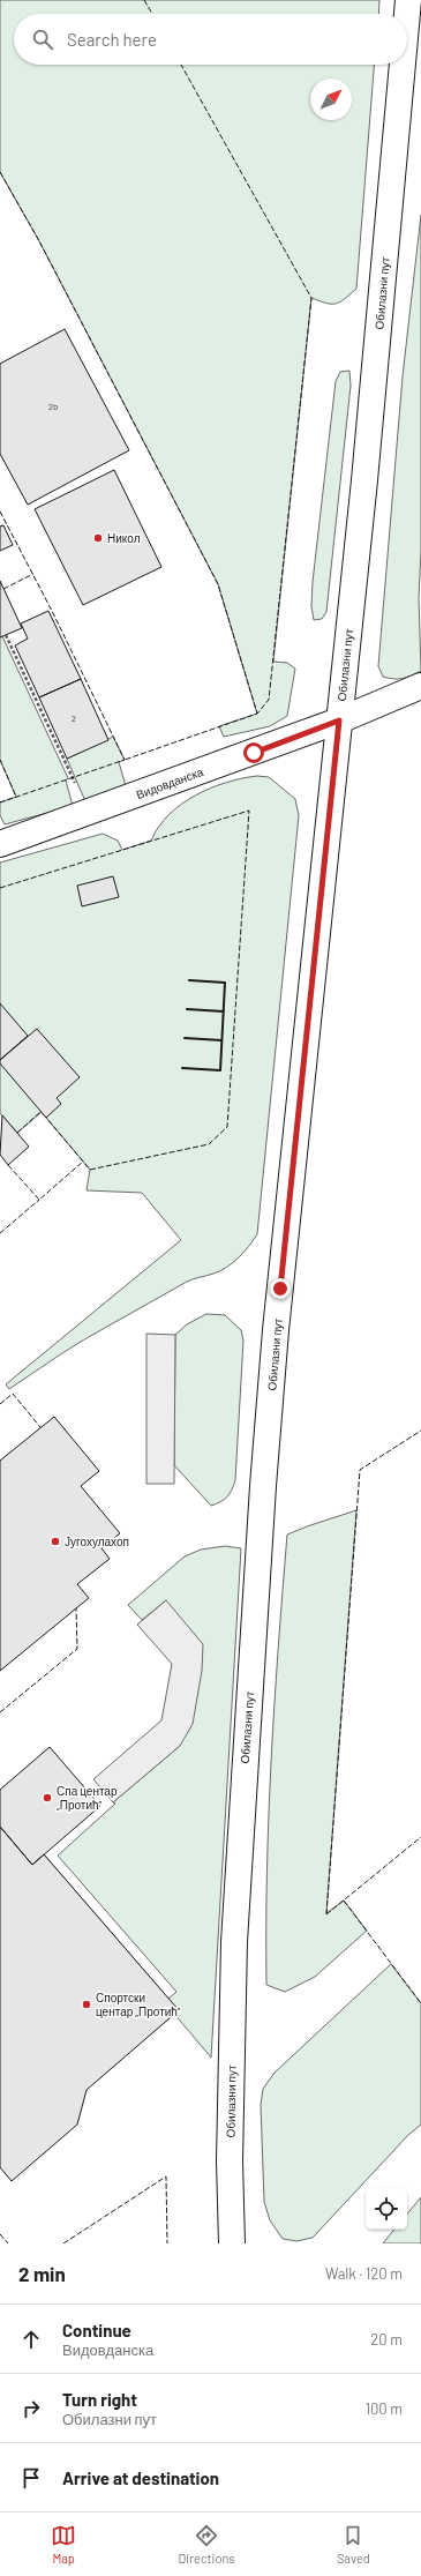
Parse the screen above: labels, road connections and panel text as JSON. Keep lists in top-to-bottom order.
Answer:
{
  "streets": {
    "main road": ["Обилазни пут", "Видовданска"]
  },
  "crossings": [
    ["Обилазни пут", "Видовданска"]
  ],
  "places": [
    "Никол",
    "Југохулахоп",
    "Спа центар „Протић”",
    "Спортски центар „Протић”"
  ],
  "house_numbers": ["2b", "2"],
  "north": "top right",
  "page": {
    "search": "Search here",
    "heading": ["2 min", "Walk · 120 m"],
    "list": [
      ["Continue", "Видовданска", "20 m"],
      ["Turn right", "Обилазни пут", "100 m"],
      "Arrive at destination"
    ],
    "nav": ["Map", "Directions", "Saved"]
  }
}
